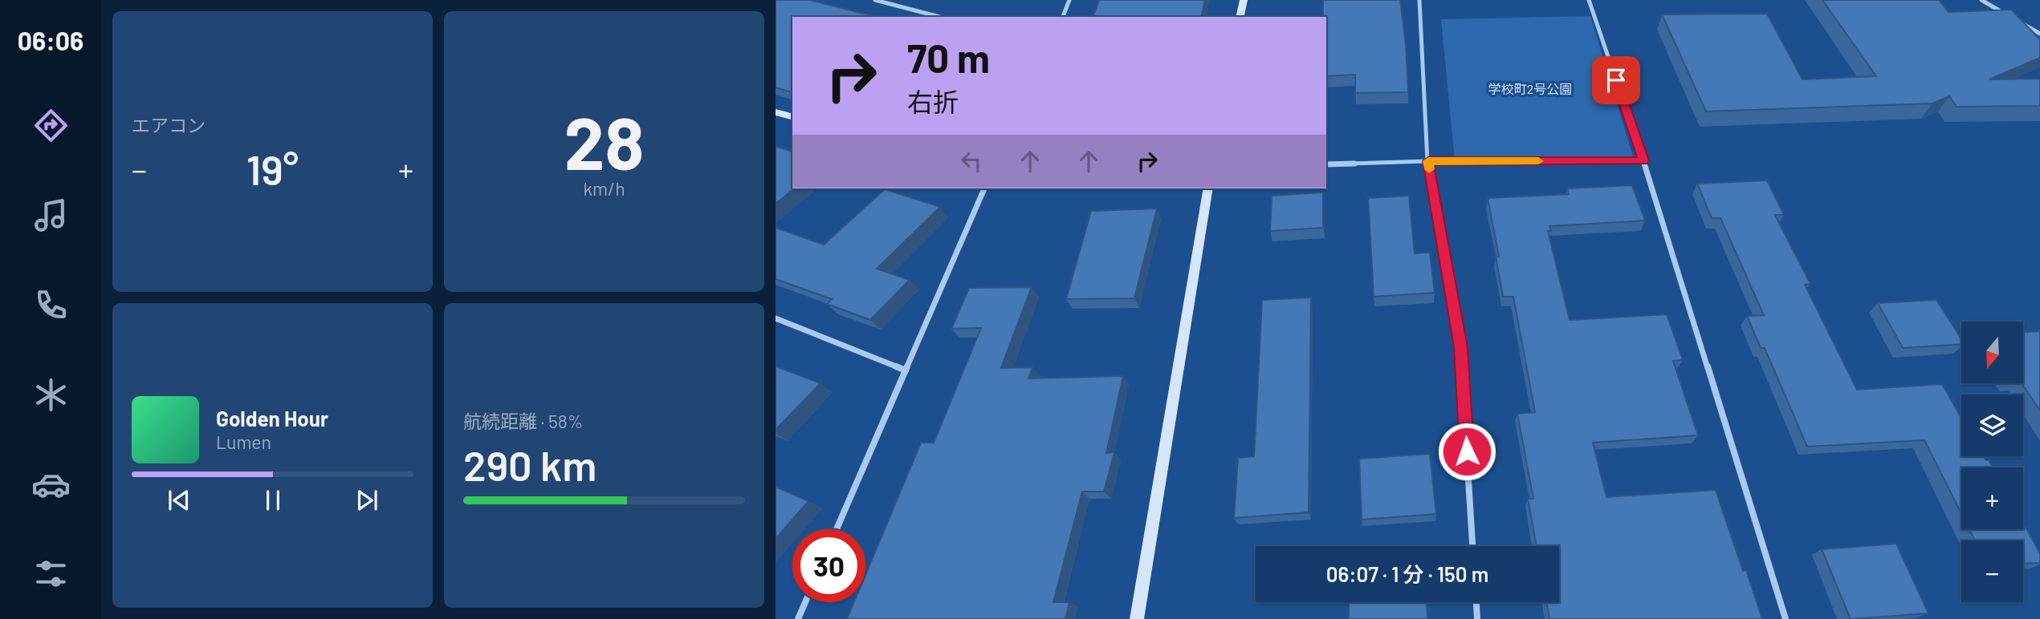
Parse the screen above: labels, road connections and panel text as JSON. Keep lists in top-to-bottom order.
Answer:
{
  "parks": ["学校町2号公園"],
  "north": "bottom",
  "page": {
    "tabs": "06:06",
    "tile": [
      "エアコン",
      ["28", "km/h"],
      ["航続距離 · 58%", "290 km"]
    ],
    "turn": ["70 m", "右折"],
    "heat": ["−", "19°", "+"],
    "map_buttons": ["+", "−"],
    "song": ["Golden Hour", "Lumen"],
    "limit": "30",
    "trip": "06:07 · 1 分 · 150 m"
  }
}
